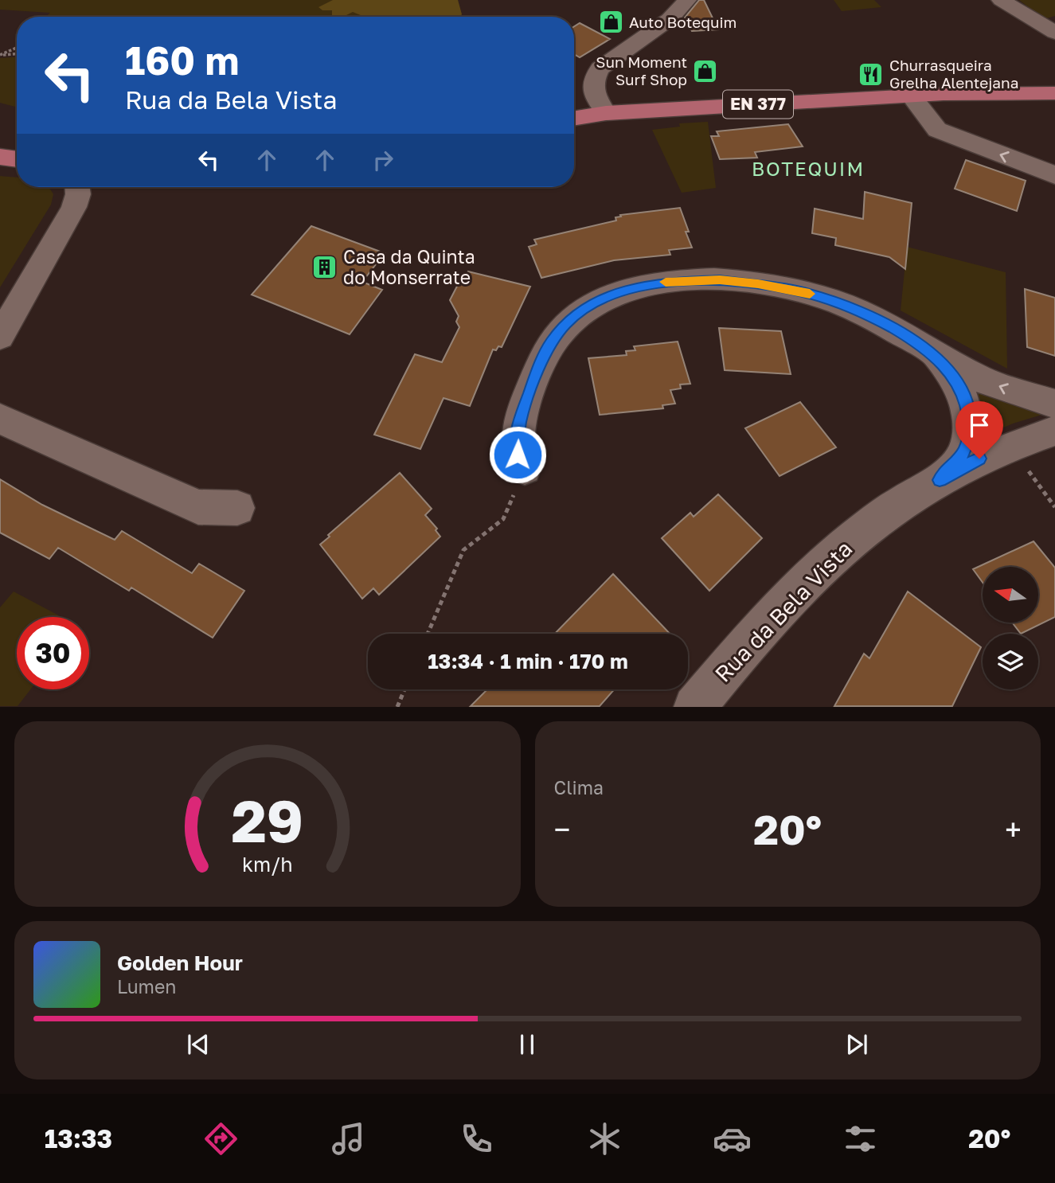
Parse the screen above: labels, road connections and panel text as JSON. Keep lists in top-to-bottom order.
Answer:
{
  "streets": {
    "main road": ["EN 377"],
    "street": ["Rua da Bela Vista"]
  },
  "districts": ["BOTEQUIM"],
  "places": {
    "shop": ["Auto Botequim", "Sun Moment Surf Shop"],
    "restaurant": ["Churrasqueira Grelha Alentejana"],
    "building": ["Casa da Quinta do Monserrate"]
  },
  "north": "left",
  "page": {
    "turn": ["160 m", "Rua da Bela Vista"],
    "limit": "30",
    "trip": "13:34 · 1 min · 170 m",
    "tile": "Clima",
    "heat": ["−", "20°", "+"],
    "song": ["Golden Hour", "Lumen"],
    "tabs": ["13:33", "20°"],
    "gauge": ["29", "km/h"]
  }
}
